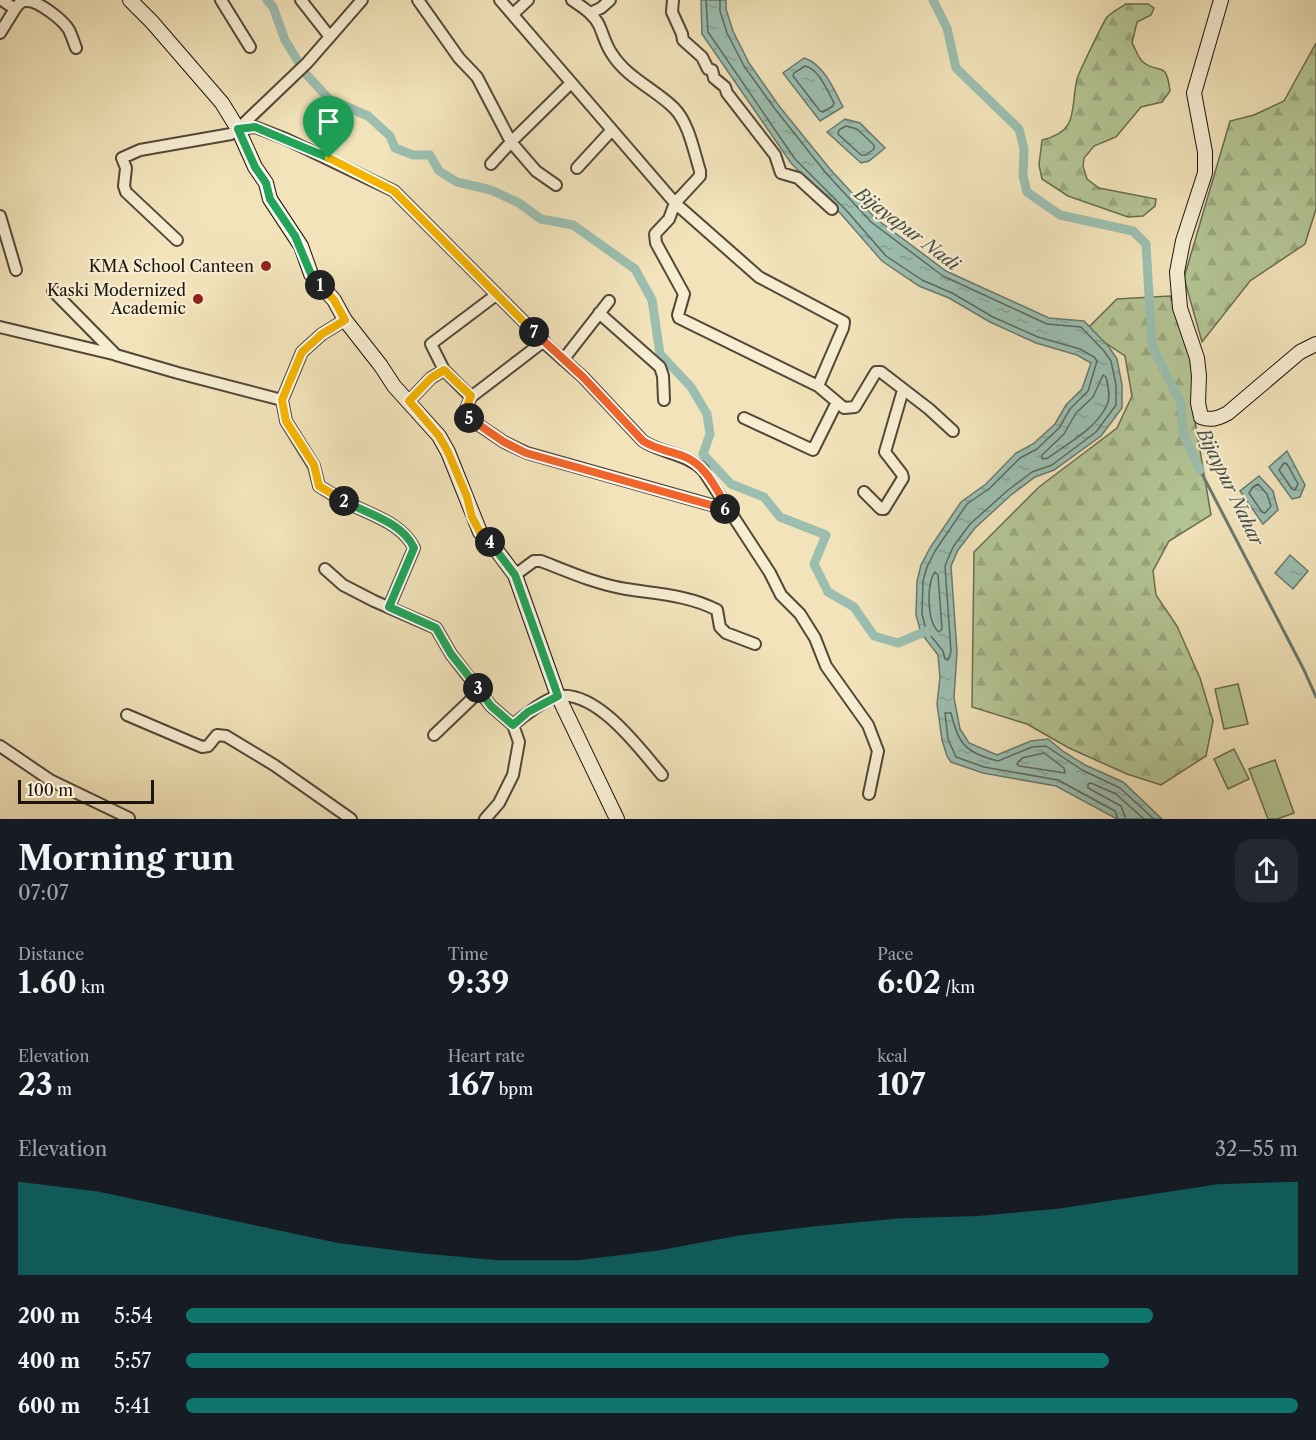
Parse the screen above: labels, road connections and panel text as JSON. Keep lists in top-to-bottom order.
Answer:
{
  "water": ["Bijayapur Nadi", "Bijaypur Nahar"],
  "places": ["KMA School Canteen", "Kaski Modernized Academic"],
  "scale_bar": "100 m",
  "page": {
    "pins": [
      "1",
      "7",
      "5",
      "2",
      "6",
      "4",
      "3"
    ],
    "scale": "100 m",
    "heading": ["Morning run", "07:07"],
    "stats": [
      ["Distance", "1.60 km"],
      ["Time", "9:39"],
      ["Pace", "6:02 /km"],
      ["Elevation", "23 m"],
      ["Heart rate", "167 bpm"],
      ["kcal", "107"]
    ],
    "chart": ["Elevation", "32–55 m"],
    "list": [
      {
        "name": "200 m",
        "note": "5:54"
      },
      {
        "name": "400 m",
        "note": "5:57"
      },
      {
        "name": "600 m",
        "note": "5:41"
      }
    ]
  }
}
